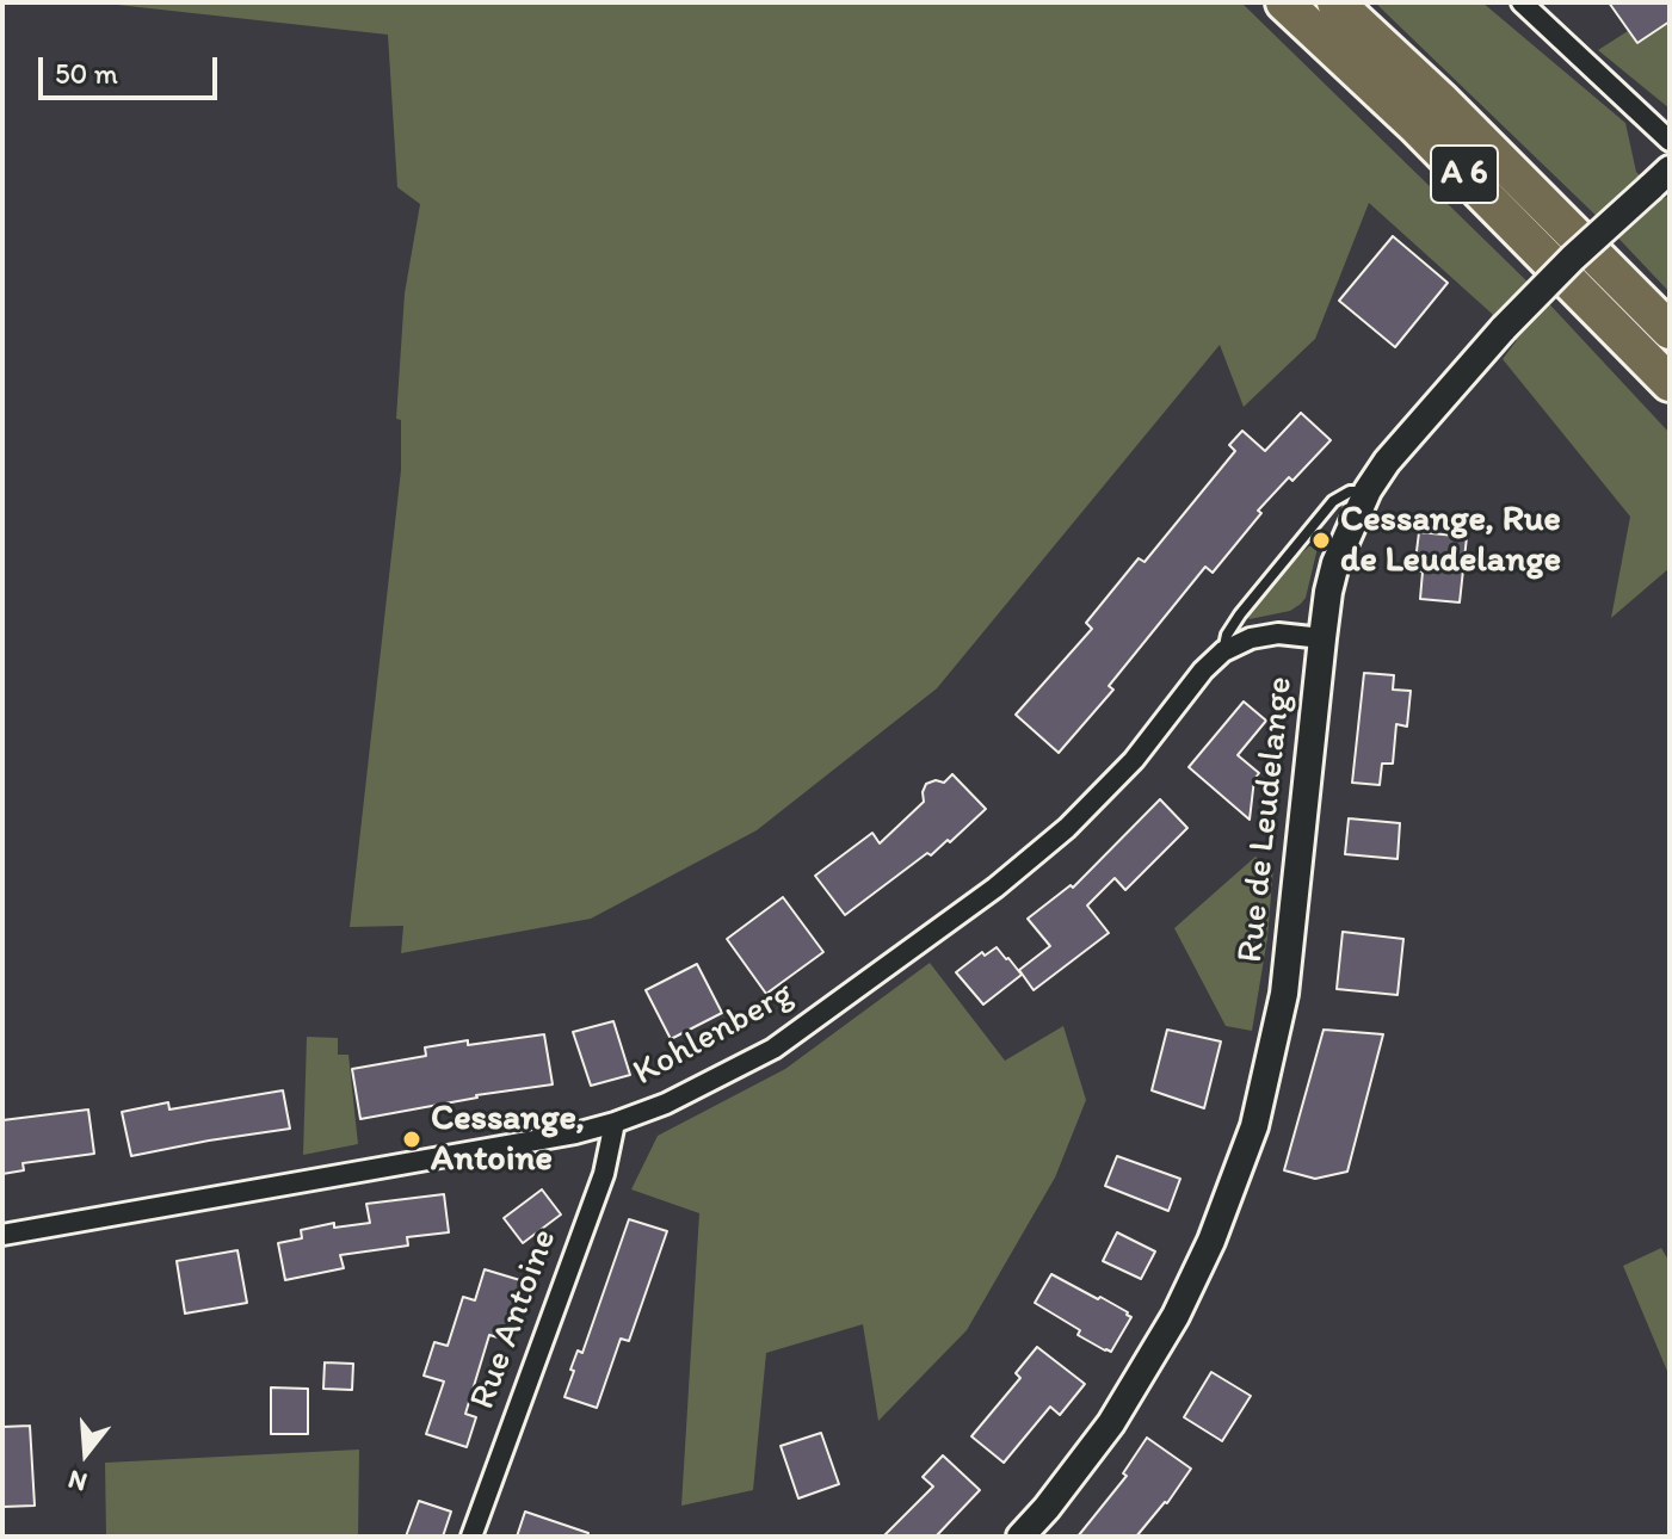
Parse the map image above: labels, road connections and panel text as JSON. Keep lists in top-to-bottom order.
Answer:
{
  "streets": {
    "highway": ["A 6"],
    "main road": ["Rue de Leudelange"],
    "street": ["Kohlenberg", "Rue Antoine"]
  },
  "crossings": [
    ["Rue de Leudelange", "Kohlenberg"],
    ["Kohlenberg", "Rue Antoine"]
  ],
  "places": ["Cessange, Rue de Leudelange", "Cessange, Antoine"],
  "scale_bar": "50 m",
  "north": "bottom"
}
